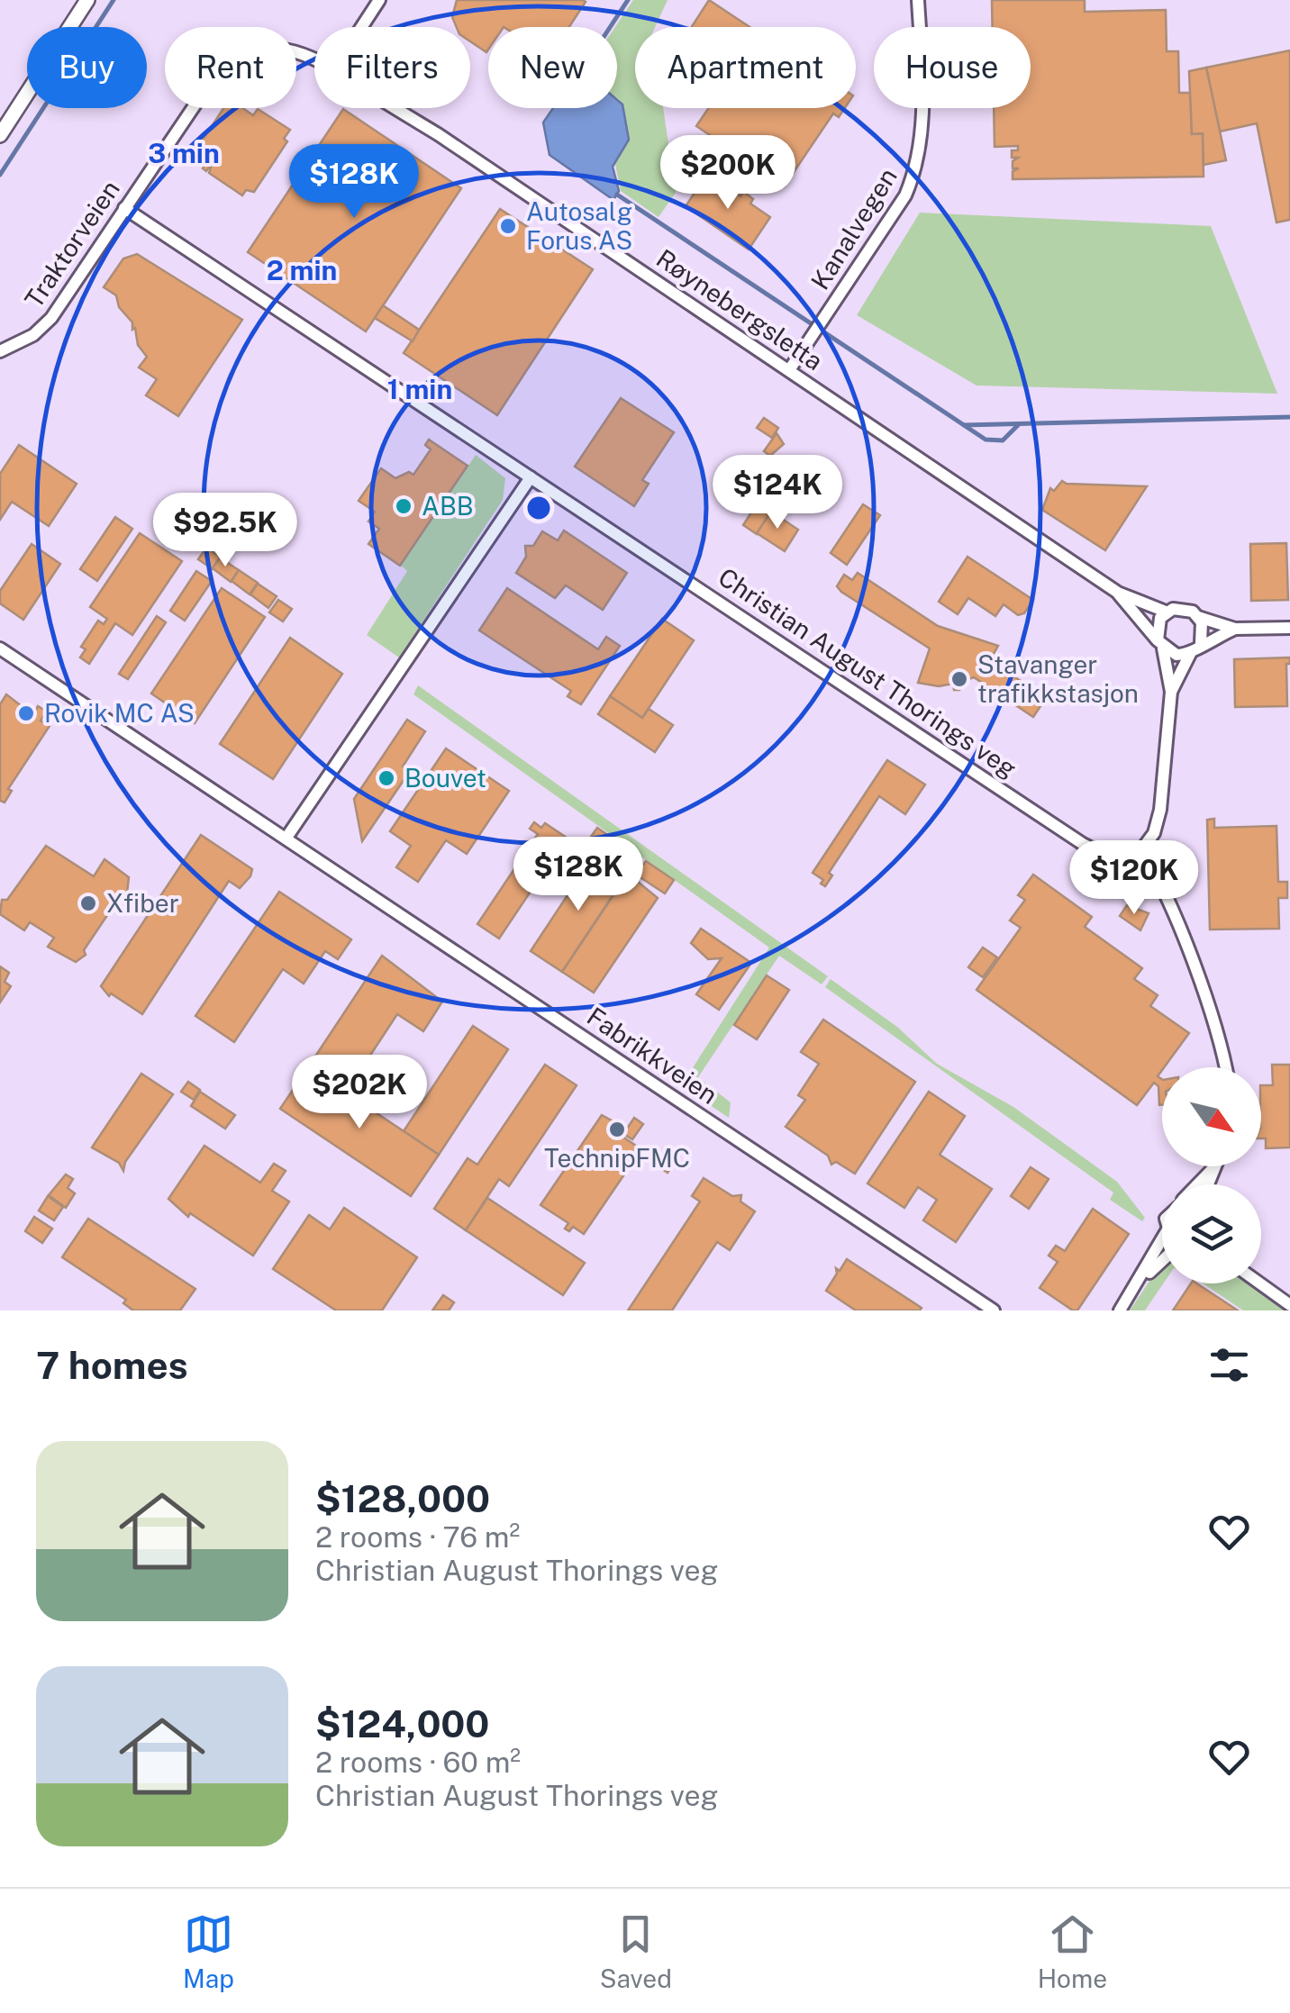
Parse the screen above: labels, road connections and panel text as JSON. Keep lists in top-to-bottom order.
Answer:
{
  "streets": {
    "street": [
      "Kanalvegen",
      "Traktorveien",
      "Røynebergsletta",
      "Christian August Thorings veg",
      "Fabrikkveien"
    ]
  },
  "crossings": [
    ["Kanalvegen", "Røynebergsletta"],
    ["Traktorveien", "Christian August Thorings veg"]
  ],
  "places": [
    "Autosalg Forus AS",
    "ABB",
    "Stavanger trafikkstasjon",
    "Rovik MC AS",
    "Bouvet",
    "Xfiber",
    "TechnipFMC"
  ],
  "north": "bottom right",
  "page": {
    "chip": [
      "Buy",
      "Rent",
      "Filters",
      "New",
      "Apartment",
      "House"
    ],
    "price": [
      "$200K",
      "$128K",
      "$124K",
      "$92.5K",
      "$128K",
      "$120K",
      "$202K"
    ],
    "heading": "7 homes",
    "list": [
      {
        "name": "$128,000",
        "note": "2 rooms · 76 m² · Christian August Thorings veg"
      },
      {
        "name": "$124,000",
        "note": "2 rooms · 60 m² · Christian August Thorings veg"
      }
    ],
    "tabs": ["Map", "Saved", "Home"]
  },
  "rings": ["3 min", "2 min", "1 min"]
}
